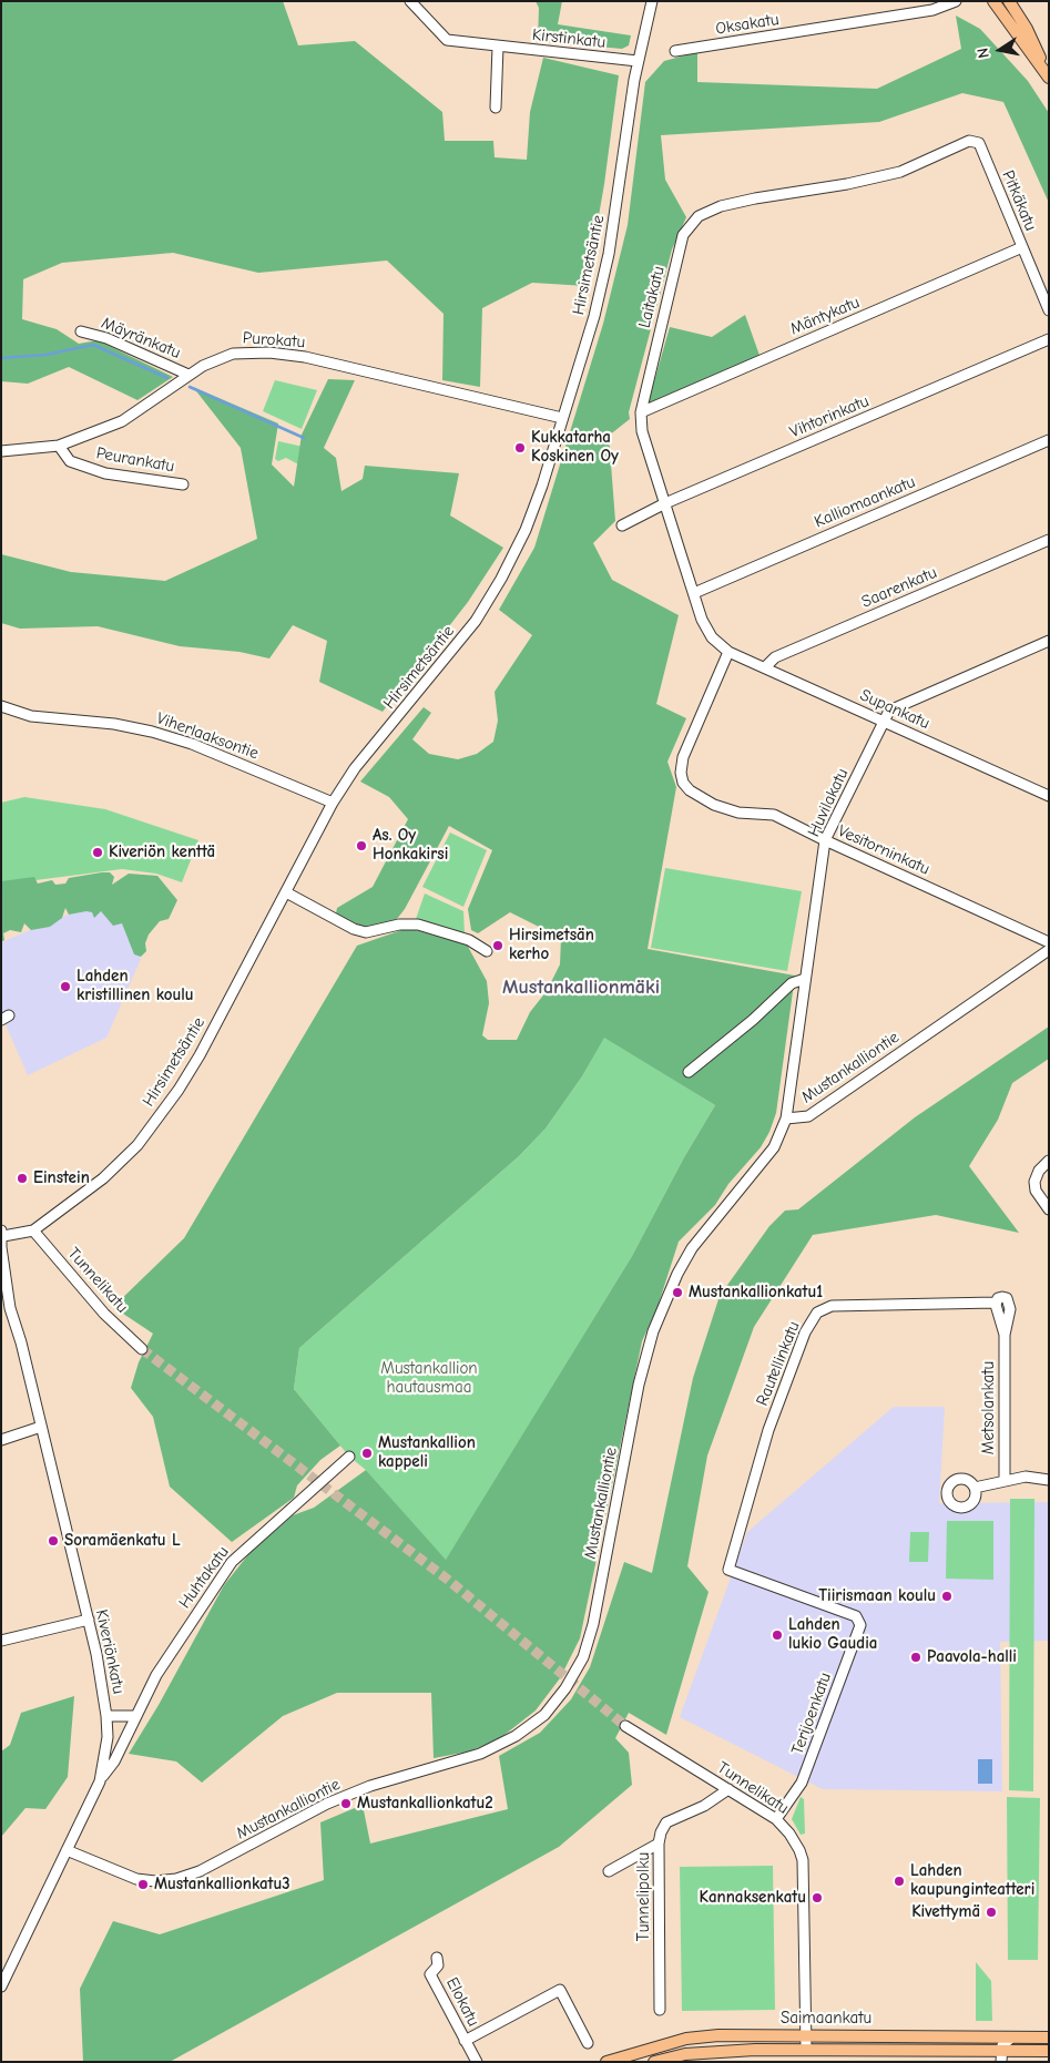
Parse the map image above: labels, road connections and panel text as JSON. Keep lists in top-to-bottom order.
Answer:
{
  "streets": {
    "main road": ["Saimaankatu"],
    "street": [
      "Oksakatu",
      "Kirstinkatu",
      "Pitkäkatu",
      "Hirsimetsäntie",
      "Laitakatu",
      "Mäntykatu",
      "Mäyränkatu",
      "Purokatu",
      "Vihtorinkatu",
      "Peurankatu",
      "Kalliomaankatu",
      "Saarenkatu",
      "Supankatu",
      "Viherlaaksontie",
      "Huvilakatu",
      "Vesitorninkatu",
      "Mustankalliontie",
      "Tunnelikatu",
      "Rautellinkatu",
      "Metsolankatu",
      "Huhtakatu",
      "Kiveriönkatu",
      "Terijoenkatu",
      "Tunnelipolku",
      "Elokatu"
    ]
  },
  "crossings": [
    ["Kirstinkatu", "Hirsimetsäntie"],
    ["Pitkäkatu", "Laitakatu"],
    ["Pitkäkatu", "Mäntykatu"],
    ["Hirsimetsäntie", "Purokatu"],
    ["Hirsimetsäntie", "Viherlaaksontie"],
    ["Hirsimetsäntie", "Tunnelikatu"],
    ["Hirsimetsäntie", "Kiveriönkatu"],
    ["Laitakatu", "Mäntykatu"],
    ["Laitakatu", "Vihtorinkatu"],
    ["Laitakatu", "Kalliomaankatu"],
    ["Laitakatu", "Supankatu"],
    ["Laitakatu", "Vesitorninkatu"],
    ["Mäyränkatu", "Purokatu"],
    ["Purokatu", "Peurankatu"],
    ["Saarenkatu", "Supankatu"],
    ["Supankatu", "Huvilakatu"],
    ["Supankatu", "Vesitorninkatu"],
    ["Huvilakatu", "Vesitorninkatu"],
    ["Huvilakatu", "Mustankalliontie"],
    ["Mustankalliontie", "Kiveriönkatu"],
    ["Tunnelikatu", "Terijoenkatu"],
    ["Tunnelikatu", "Tunnelipolku"],
    ["Tunnelikatu", "Saimaankatu"],
    ["Rautellinkatu", "Metsolankatu"],
    ["Rautellinkatu", "Terijoenkatu"],
    ["Huhtakatu", "Kiveriönkatu"]
  ],
  "districts": ["Mustankallionmäki"],
  "parks": ["Mustankallion hautausmaa"],
  "places": [
    "Kukkatarha Koskinen Oy",
    "As. Oy Honkakirsi",
    "Kiveriön kenttä",
    "Hirsimetsän kerho",
    "Lahden kristillinen koulu",
    "Einstein",
    "Mustankallionkatu1",
    "Mustankallion kappeli",
    "Soramäenkatu L",
    "Tiirismaan koulu",
    "Lahden lukio Gaudia",
    "Paavola-halli",
    "Mustankallionkatu2",
    "Lahden kaupunginteatteri",
    "Mustankallionkatu3",
    "Kannaksenkatu",
    "Kivettymä"
  ],
  "north": "left"
}
